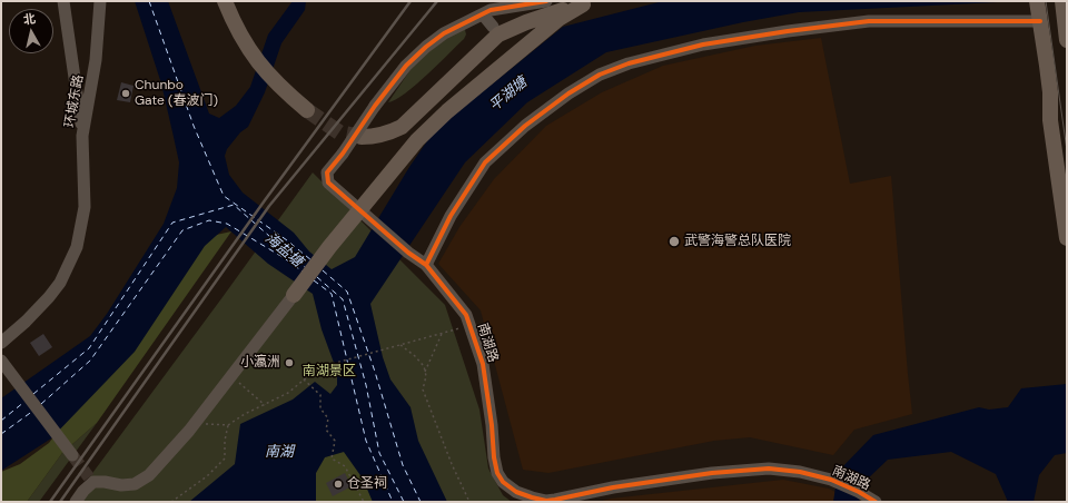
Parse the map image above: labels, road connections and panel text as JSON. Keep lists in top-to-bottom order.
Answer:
{
  "streets": {
    "street": ["环城东路", "南湖路"]
  },
  "water": ["平湖塘", "海盐塘", "南湖"],
  "parks": ["南湖景区"],
  "places": [
    "Chunbo Gate (春波门)",
    "武警海警总队医院",
    "小瀛洲",
    "仓圣祠"
  ],
  "north": "top"
}
